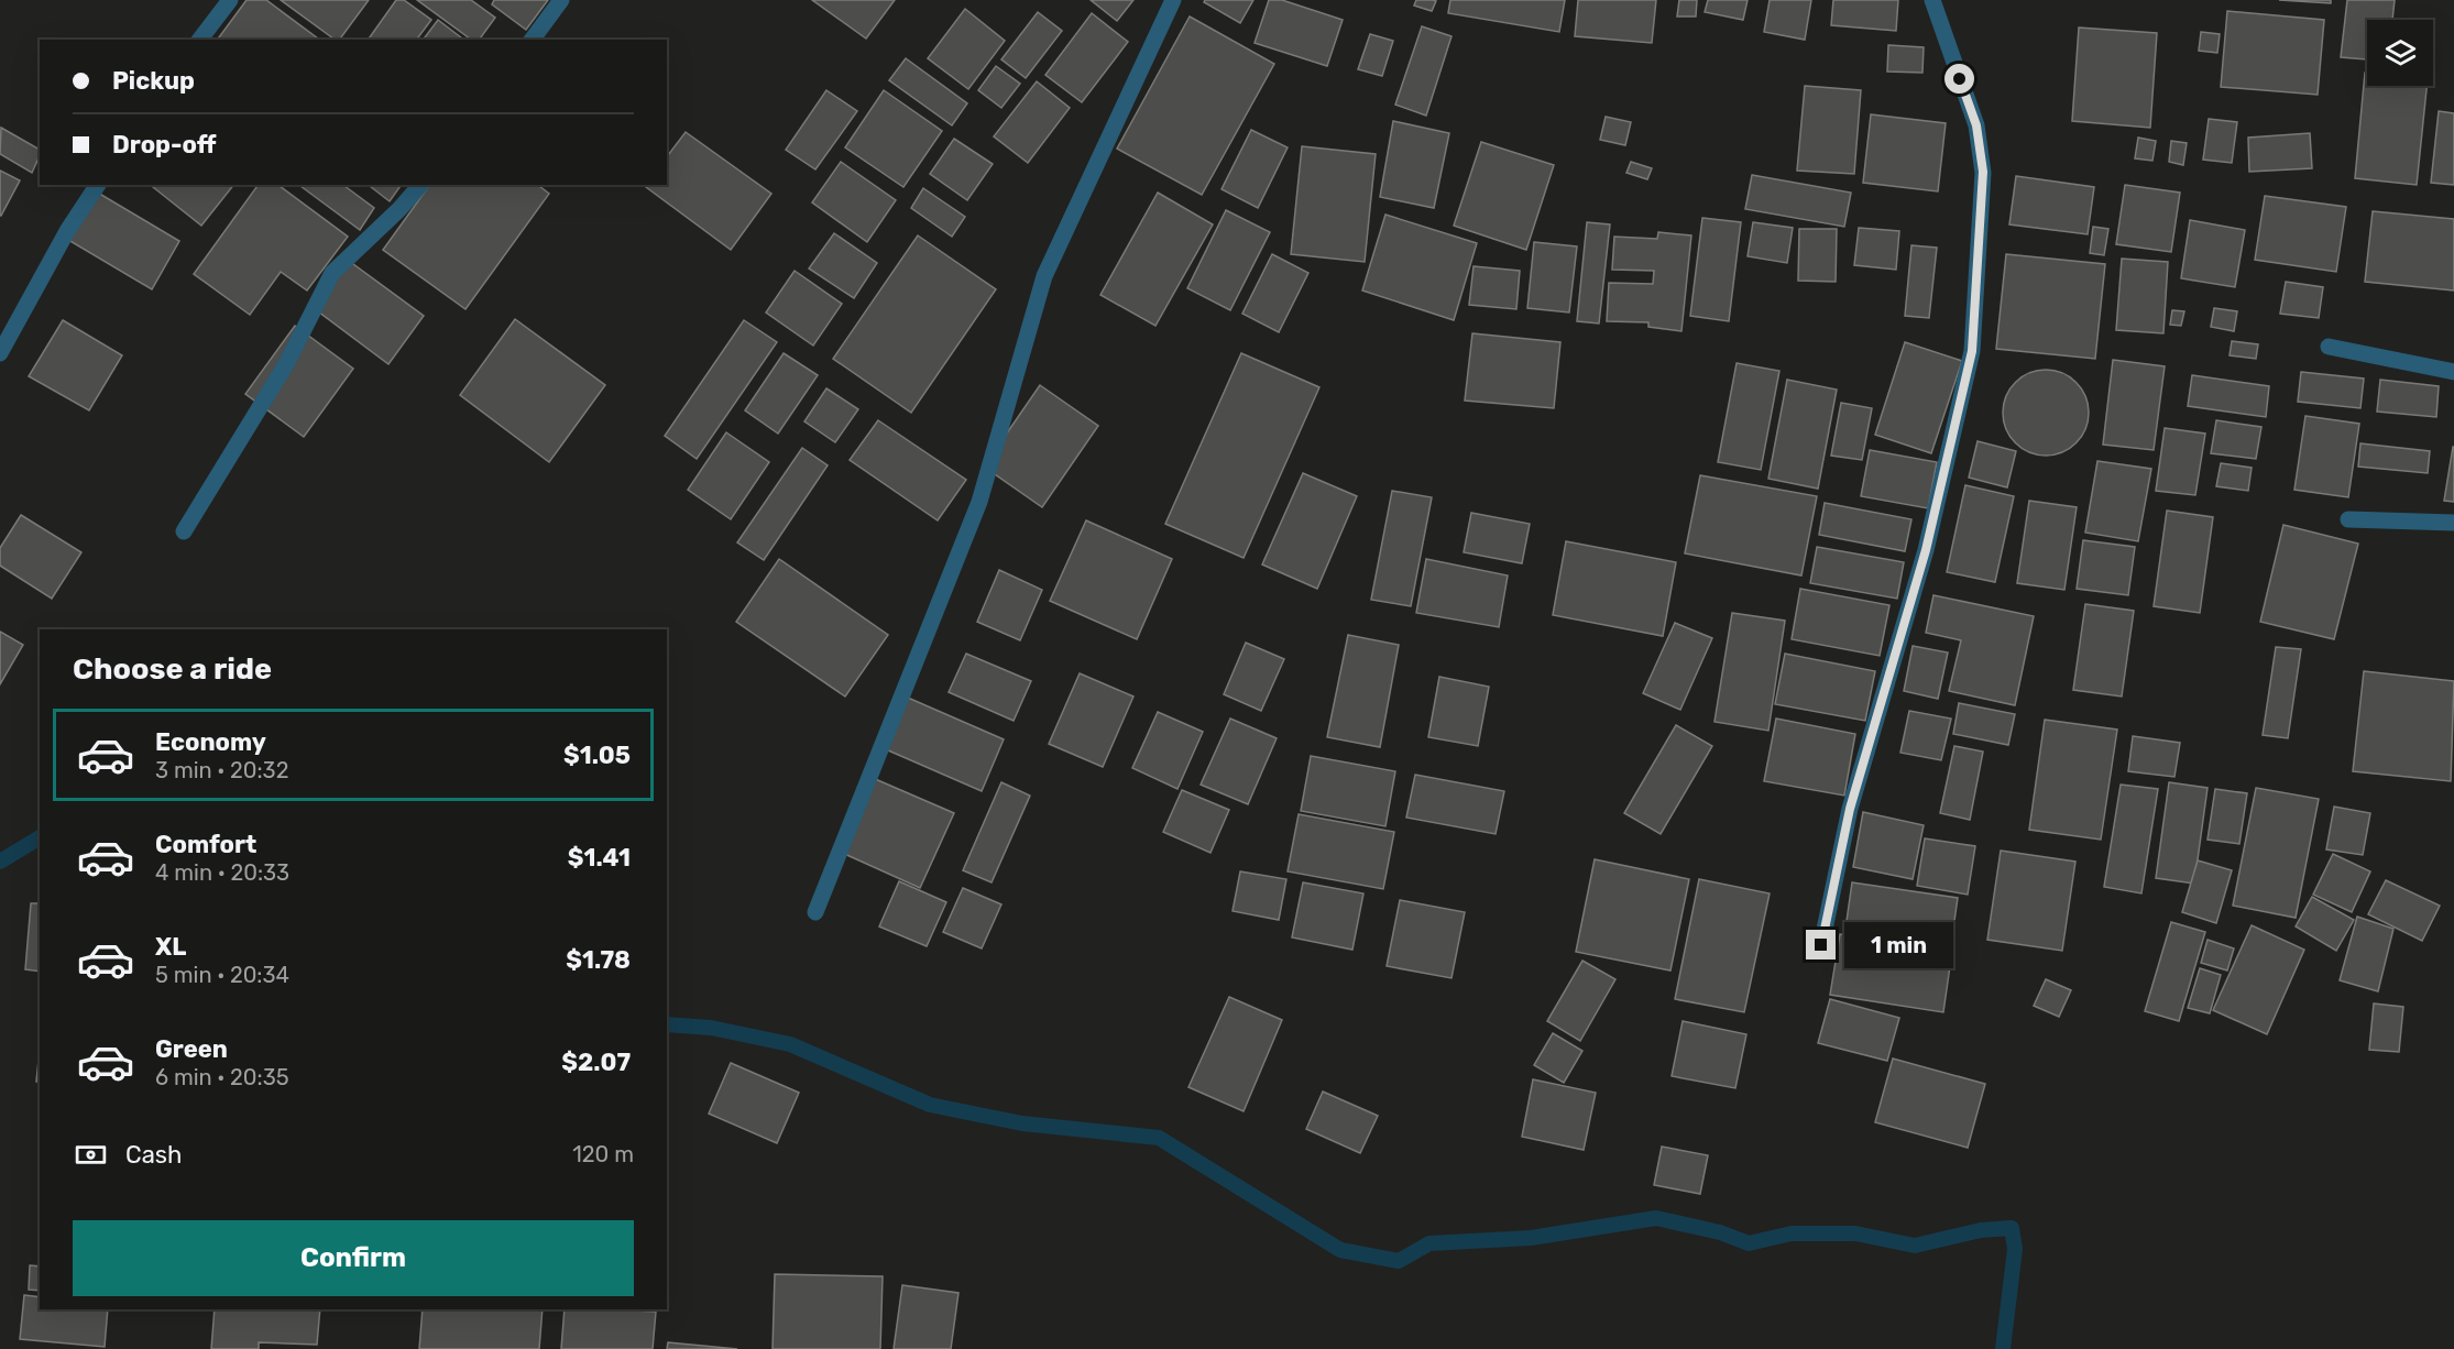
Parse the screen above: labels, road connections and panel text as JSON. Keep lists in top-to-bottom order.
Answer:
{
  "page": {
    "banner": ["Pickup", "Drop-off"],
    "heading": "Choose a ride",
    "list": [
      {
        "name": "Economy",
        "note": "3 min · 20:32",
        "value": "$1.05"
      },
      {
        "name": "Comfort",
        "note": "4 min · 20:33",
        "value": "$1.41"
      },
      {
        "name": "XL",
        "note": "5 min · 20:34",
        "value": "$1.78"
      },
      {
        "name": "Green",
        "note": "6 min · 20:35",
        "value": "$2.07"
      }
    ],
    "bubble": "1 min",
    "pay": ["Cash", "120 m"],
    "buttons": "Confirm"
  }
}
